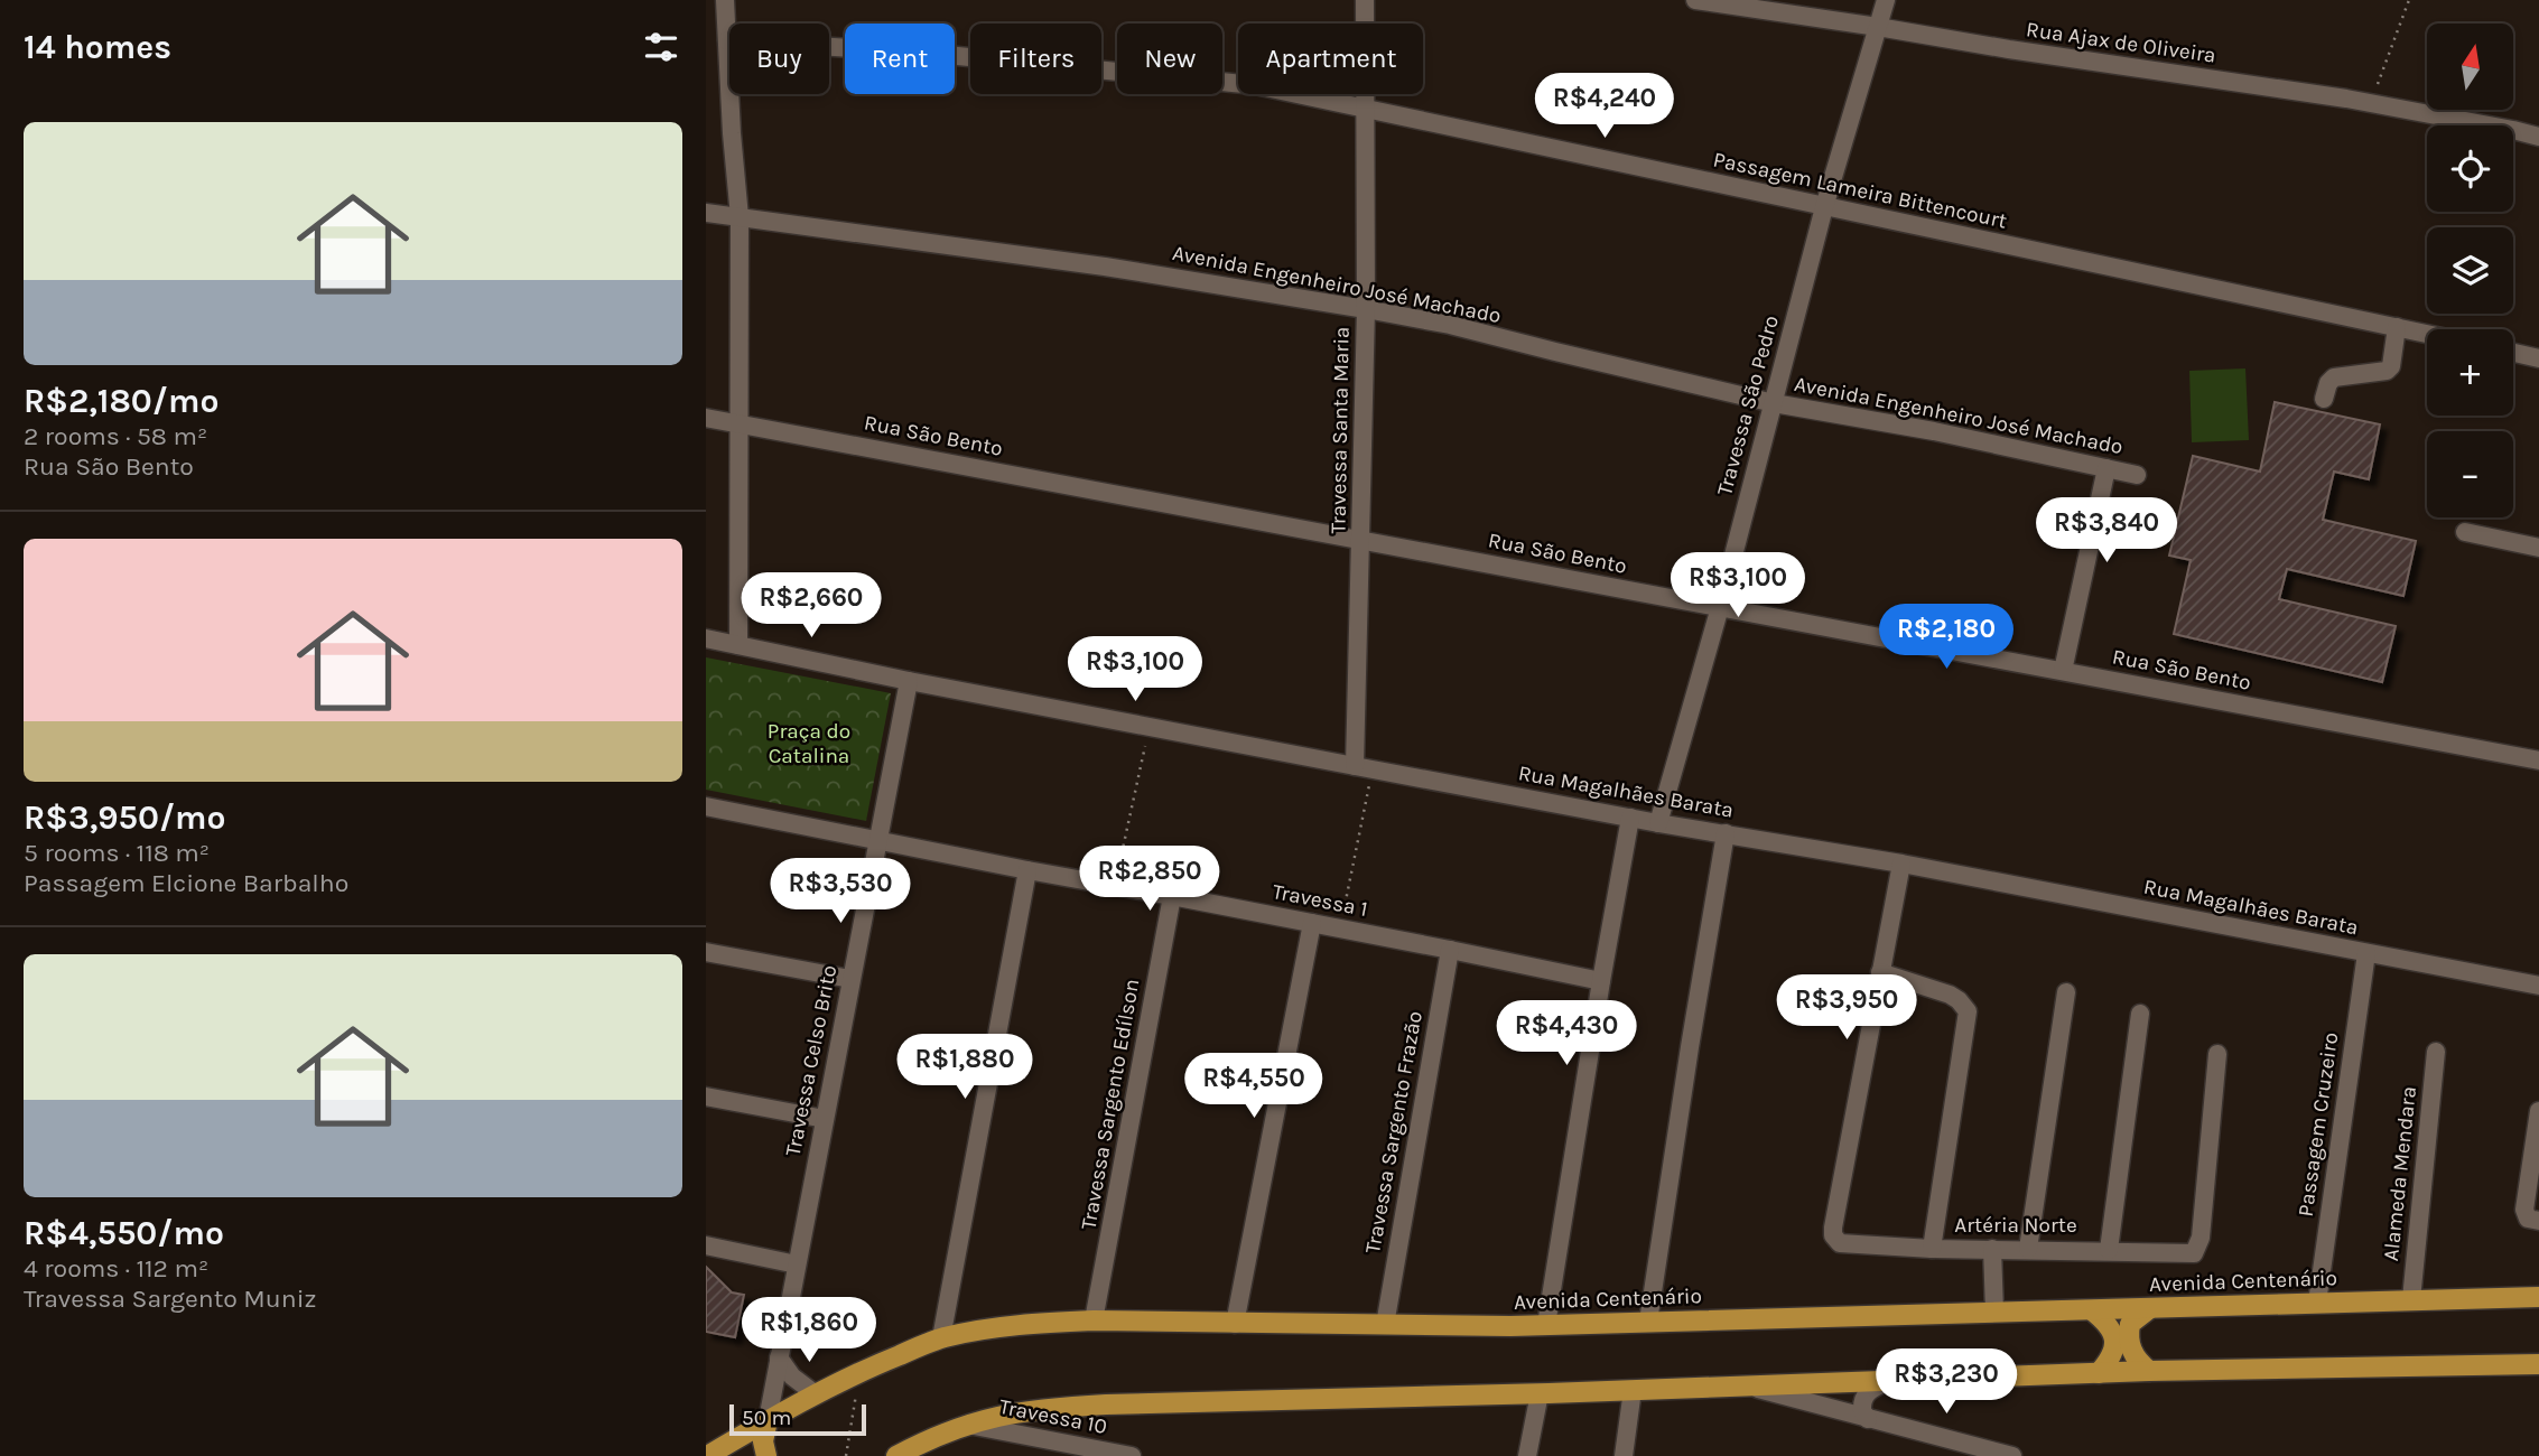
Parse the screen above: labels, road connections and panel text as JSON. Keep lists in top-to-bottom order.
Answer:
{
  "streets": {
    "main road": ["Avenida Centenário"],
    "street": [
      "Rua Ajax de Oliveira",
      "Passagem Lameira Bittencourt",
      "Avenida Engenheiro José Machado",
      "Travessa São Pedro",
      "Travessa Santa Maria",
      "Rua São Bento",
      "Rua Magalhães Barata",
      "Travessa 1",
      "Travessa Celso Brito",
      "Travessa Sargento Edílson",
      "Passagem Cruzeiro",
      "Travessa Sargento Frazão",
      "Alameda Mendara",
      "Artéria Norte",
      "Travessa 10"
    ]
  },
  "crossings": [
    ["Rua Ajax de Oliveira", "Travessa São Pedro"],
    ["Passagem Lameira Bittencourt", "Travessa São Pedro"],
    ["Passagem Lameira Bittencourt", "Travessa Santa Maria"],
    ["Avenida Engenheiro José Machado", "Travessa São Pedro"],
    ["Avenida Engenheiro José Machado", "Travessa Santa Maria"],
    ["Travessa São Pedro", "Rua São Bento"],
    ["Travessa São Pedro", "Rua Magalhães Barata"],
    ["Travessa Santa Maria", "Rua São Bento"],
    ["Travessa Santa Maria", "Rua Magalhães Barata"],
    ["Rua Magalhães Barata", "Travessa Celso Brito"],
    ["Rua Magalhães Barata", "Passagem Cruzeiro"],
    ["Travessa 1", "Travessa Celso Brito"],
    ["Travessa 1", "Travessa Sargento Edílson"],
    ["Travessa 1", "Travessa Sargento Frazão"],
    ["Travessa Celso Brito", "Avenida Centenário"],
    ["Travessa Sargento Edílson", "Avenida Centenário"],
    ["Passagem Cruzeiro", "Avenida Centenário"],
    ["Travessa Sargento Frazão", "Avenida Centenário"],
    ["Alameda Mendara", "Avenida Centenário"]
  ],
  "parks": ["Praça do Catalina"],
  "scale_bar": "50 m",
  "north": "top",
  "page": {
    "heading": "14 homes",
    "map_buttons": ["+", "−"],
    "chip": [
      "Buy",
      "Rent",
      "Filters",
      "New",
      "Apartment"
    ],
    "price": [
      "R$4,240",
      "R$3,840",
      "R$3,100",
      "R$2,660",
      "R$2,180",
      "R$3,100",
      "R$2,850",
      "R$3,530",
      "R$3,950",
      "R$4,430",
      "R$1,880",
      "R$4,550",
      "R$1,860",
      "R$3,230"
    ],
    "list": [
      {
        "name": "R$2,180/mo",
        "note": "2 rooms · 58 m² · Rua São Bento"
      },
      {
        "name": "R$3,950/mo",
        "note": "5 rooms · 118 m² · Passagem Elcione Barbalho"
      },
      {
        "name": "R$4,550/mo",
        "note": "4 rooms · 112 m² · Travessa Sargento Muniz"
      }
    ],
    "scale": "50 m"
  }
}
